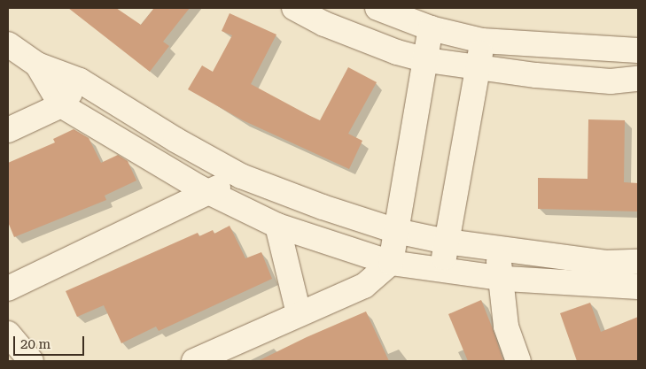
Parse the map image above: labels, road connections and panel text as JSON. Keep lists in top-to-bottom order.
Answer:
{
  "scale_bar": "20 m"
}
